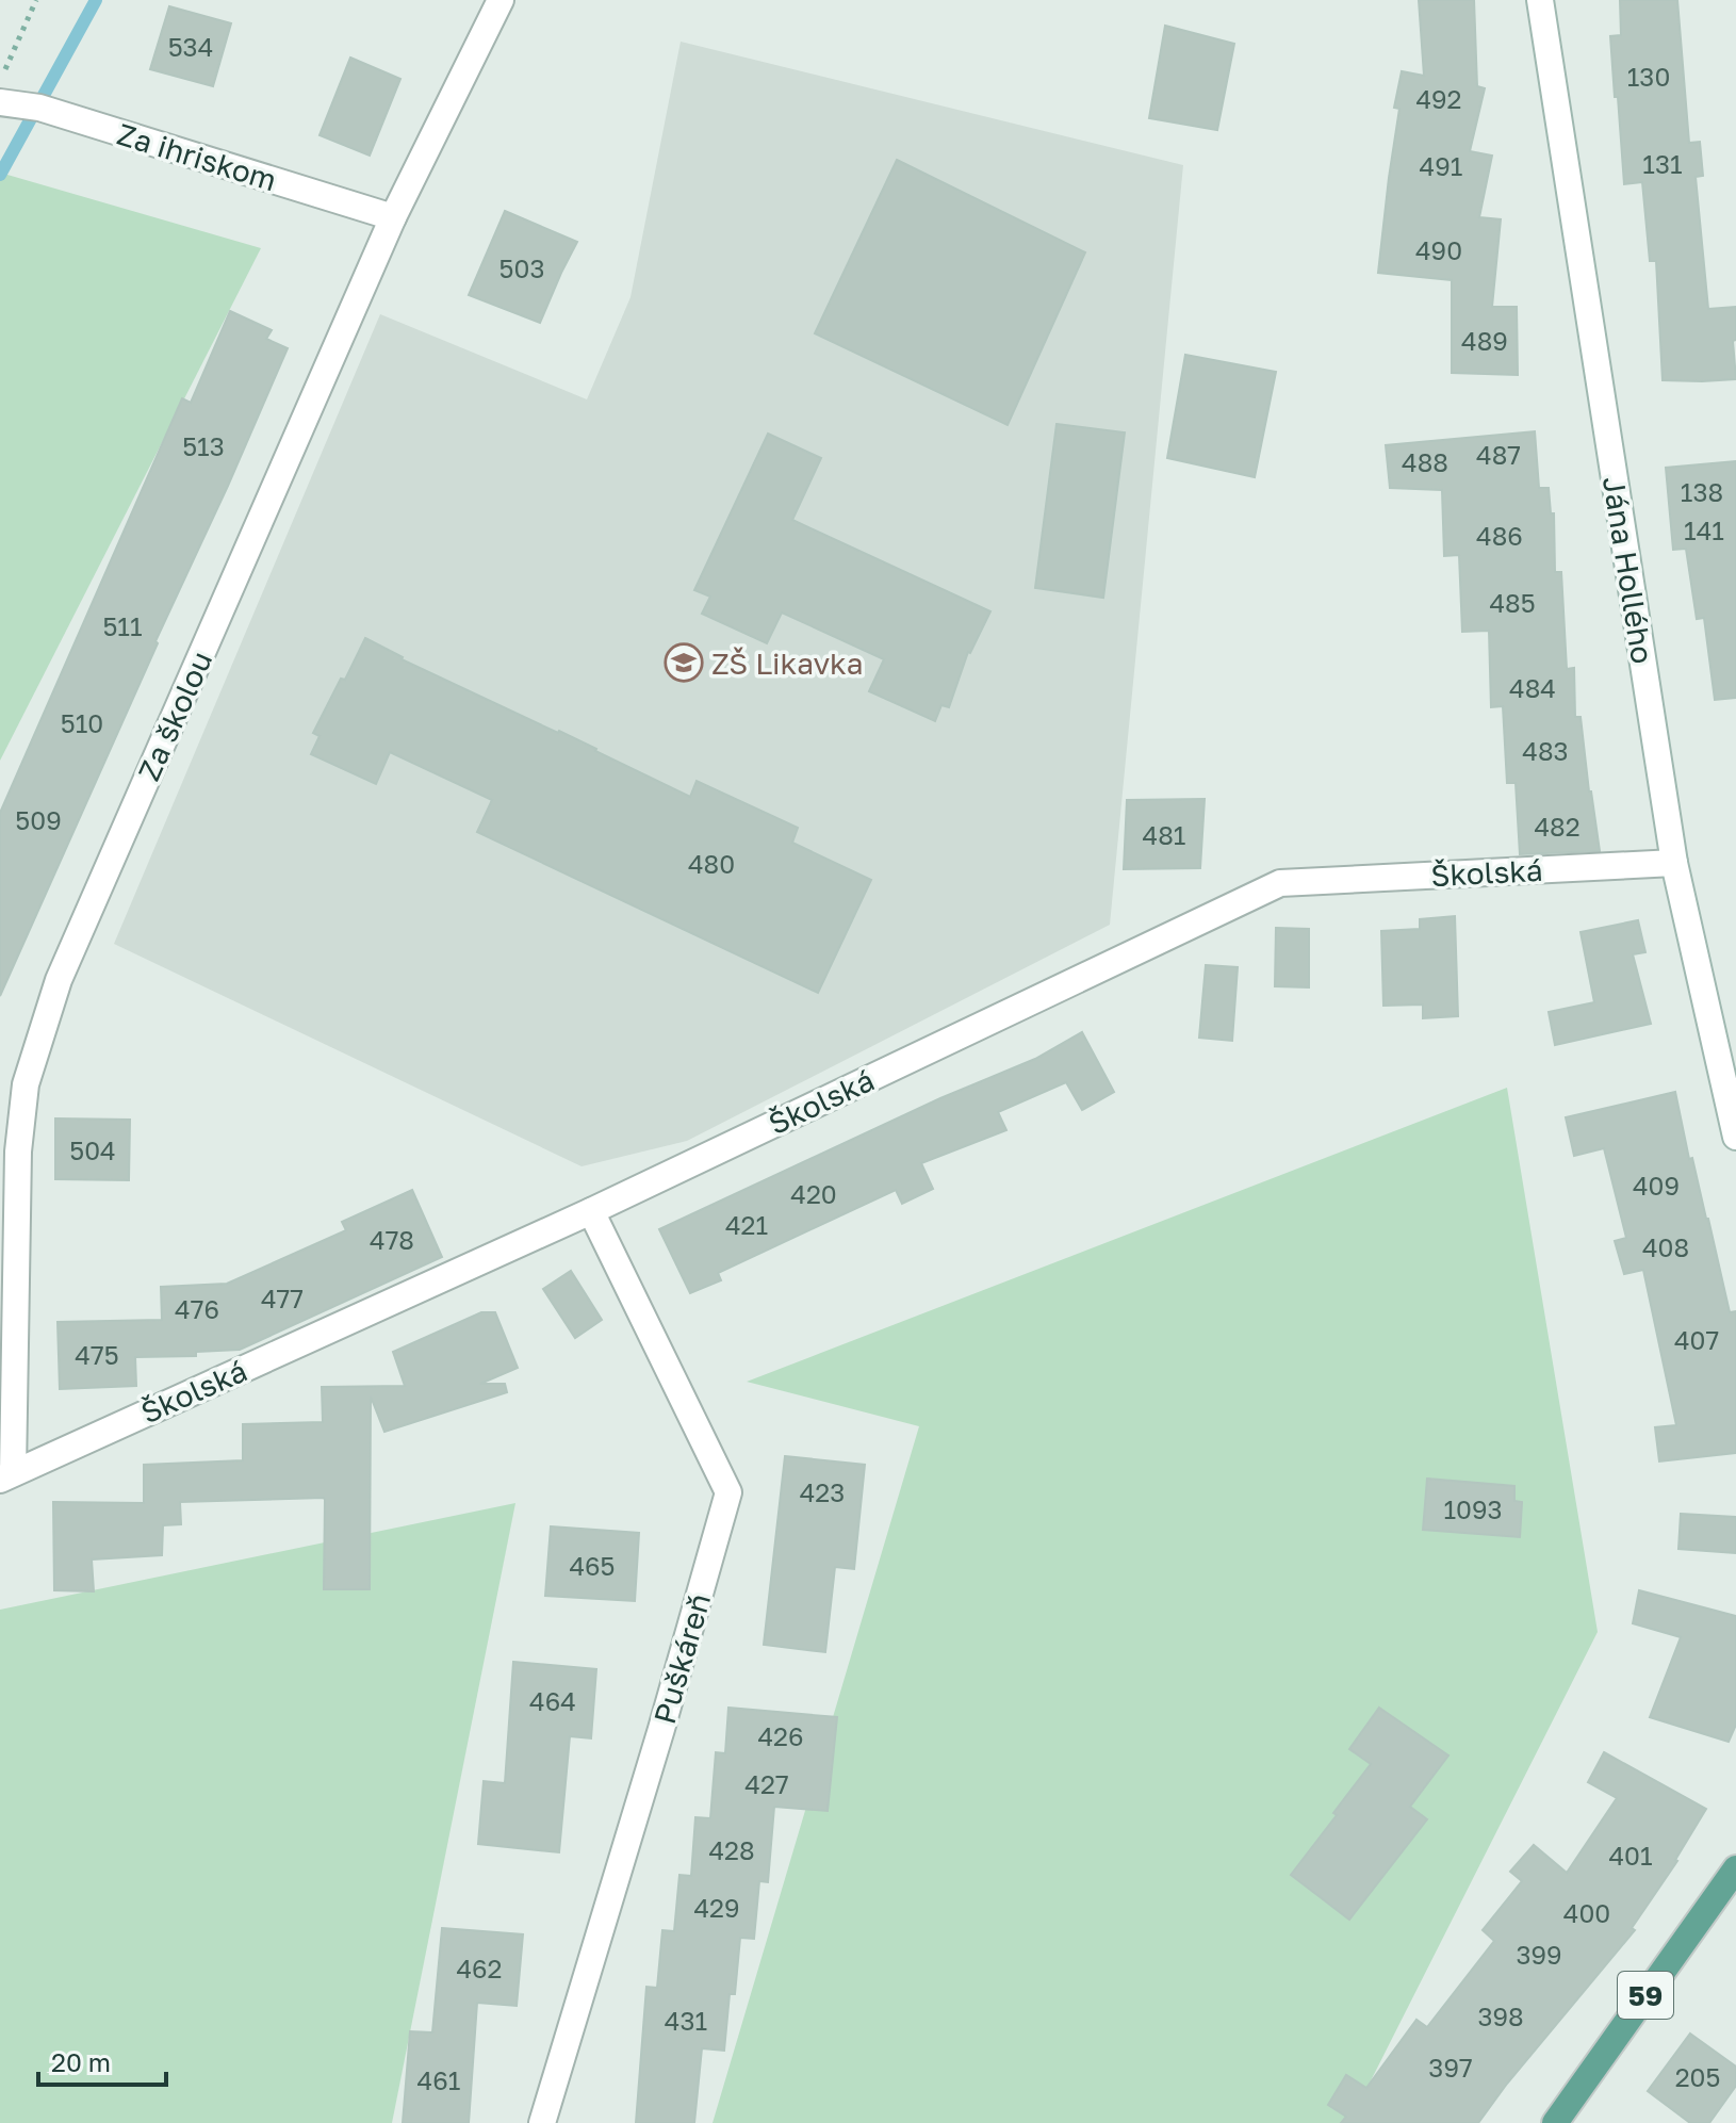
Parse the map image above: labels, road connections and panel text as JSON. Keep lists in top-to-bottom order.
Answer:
{
  "streets": {
    "main road": ["59"],
    "street": [
      "Za ihriskom",
      "Jána Hollého",
      "Za školou",
      "Školská",
      "Puškáreň"
    ]
  },
  "crossings": [
    ["Za ihriskom", "Za školou"],
    ["Jána Hollého", "Školská"],
    ["Za školou", "Školská"],
    ["Školská", "Puškáreň"]
  ],
  "places": {
    "school or university": ["ZŠ Likavka"]
  },
  "house_numbers": [
    "534",
    "130",
    "492",
    "131",
    "491",
    "490",
    "503",
    "489",
    "513",
    "487",
    "488",
    "138",
    "141",
    "486",
    "485",
    "511",
    "484",
    "510",
    "483",
    "509",
    "482",
    "481",
    "480",
    "504",
    "409",
    "420",
    "421",
    "478",
    "408",
    "477",
    "476",
    "407",
    "475",
    "423",
    "1093",
    "465",
    "464",
    "426",
    "427",
    "428",
    "401",
    "429",
    "400",
    "399",
    "462",
    "398",
    "431",
    "397",
    "205",
    "461"
  ],
  "scale_bar": "20 m"
}
